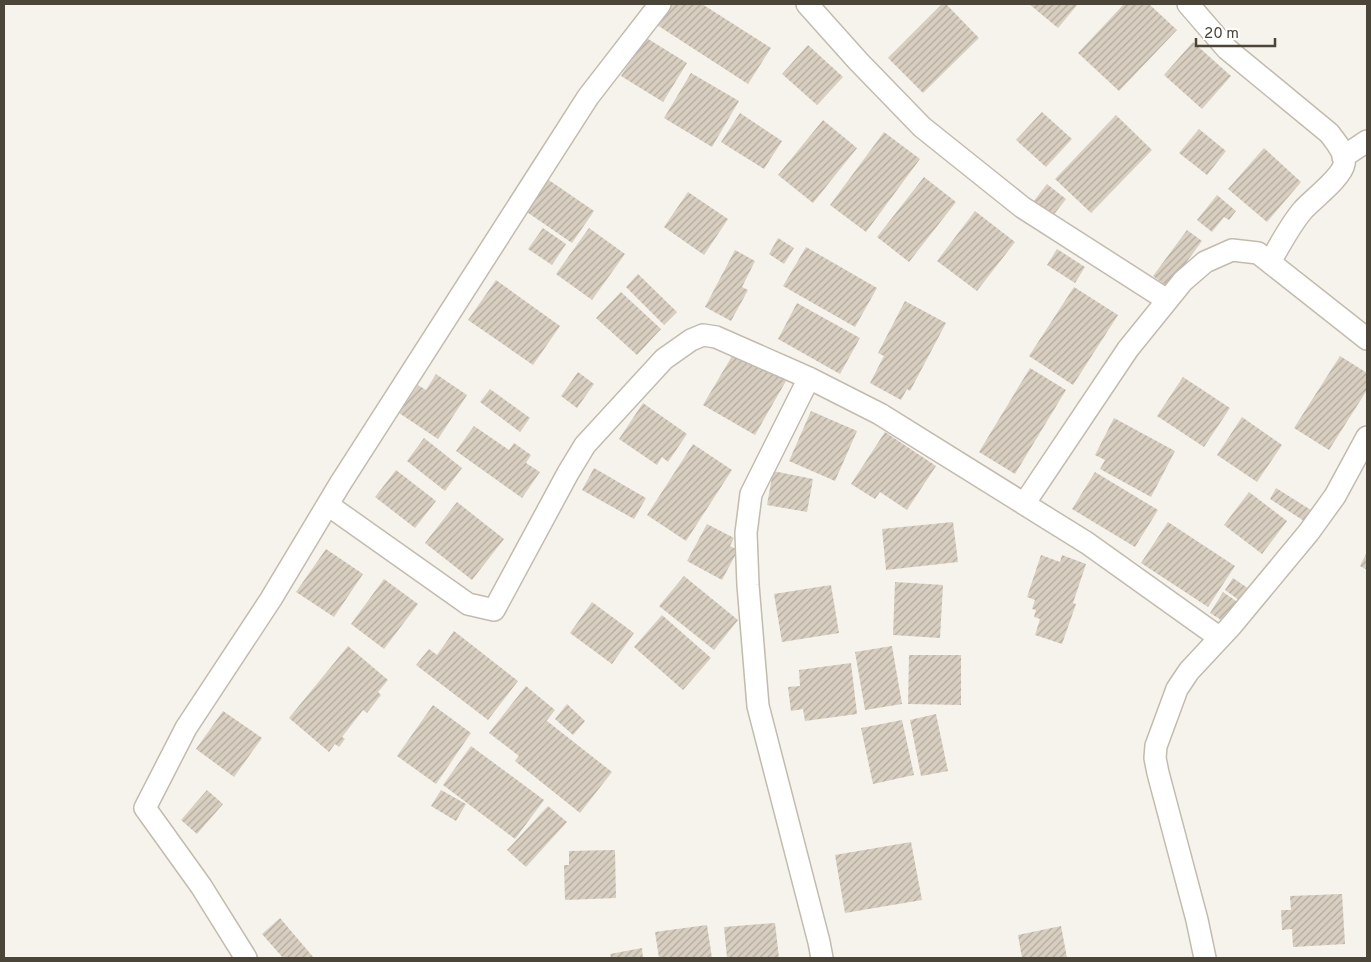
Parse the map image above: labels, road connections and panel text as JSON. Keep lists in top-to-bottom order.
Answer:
{
  "scale_bar": "20 m"
}
